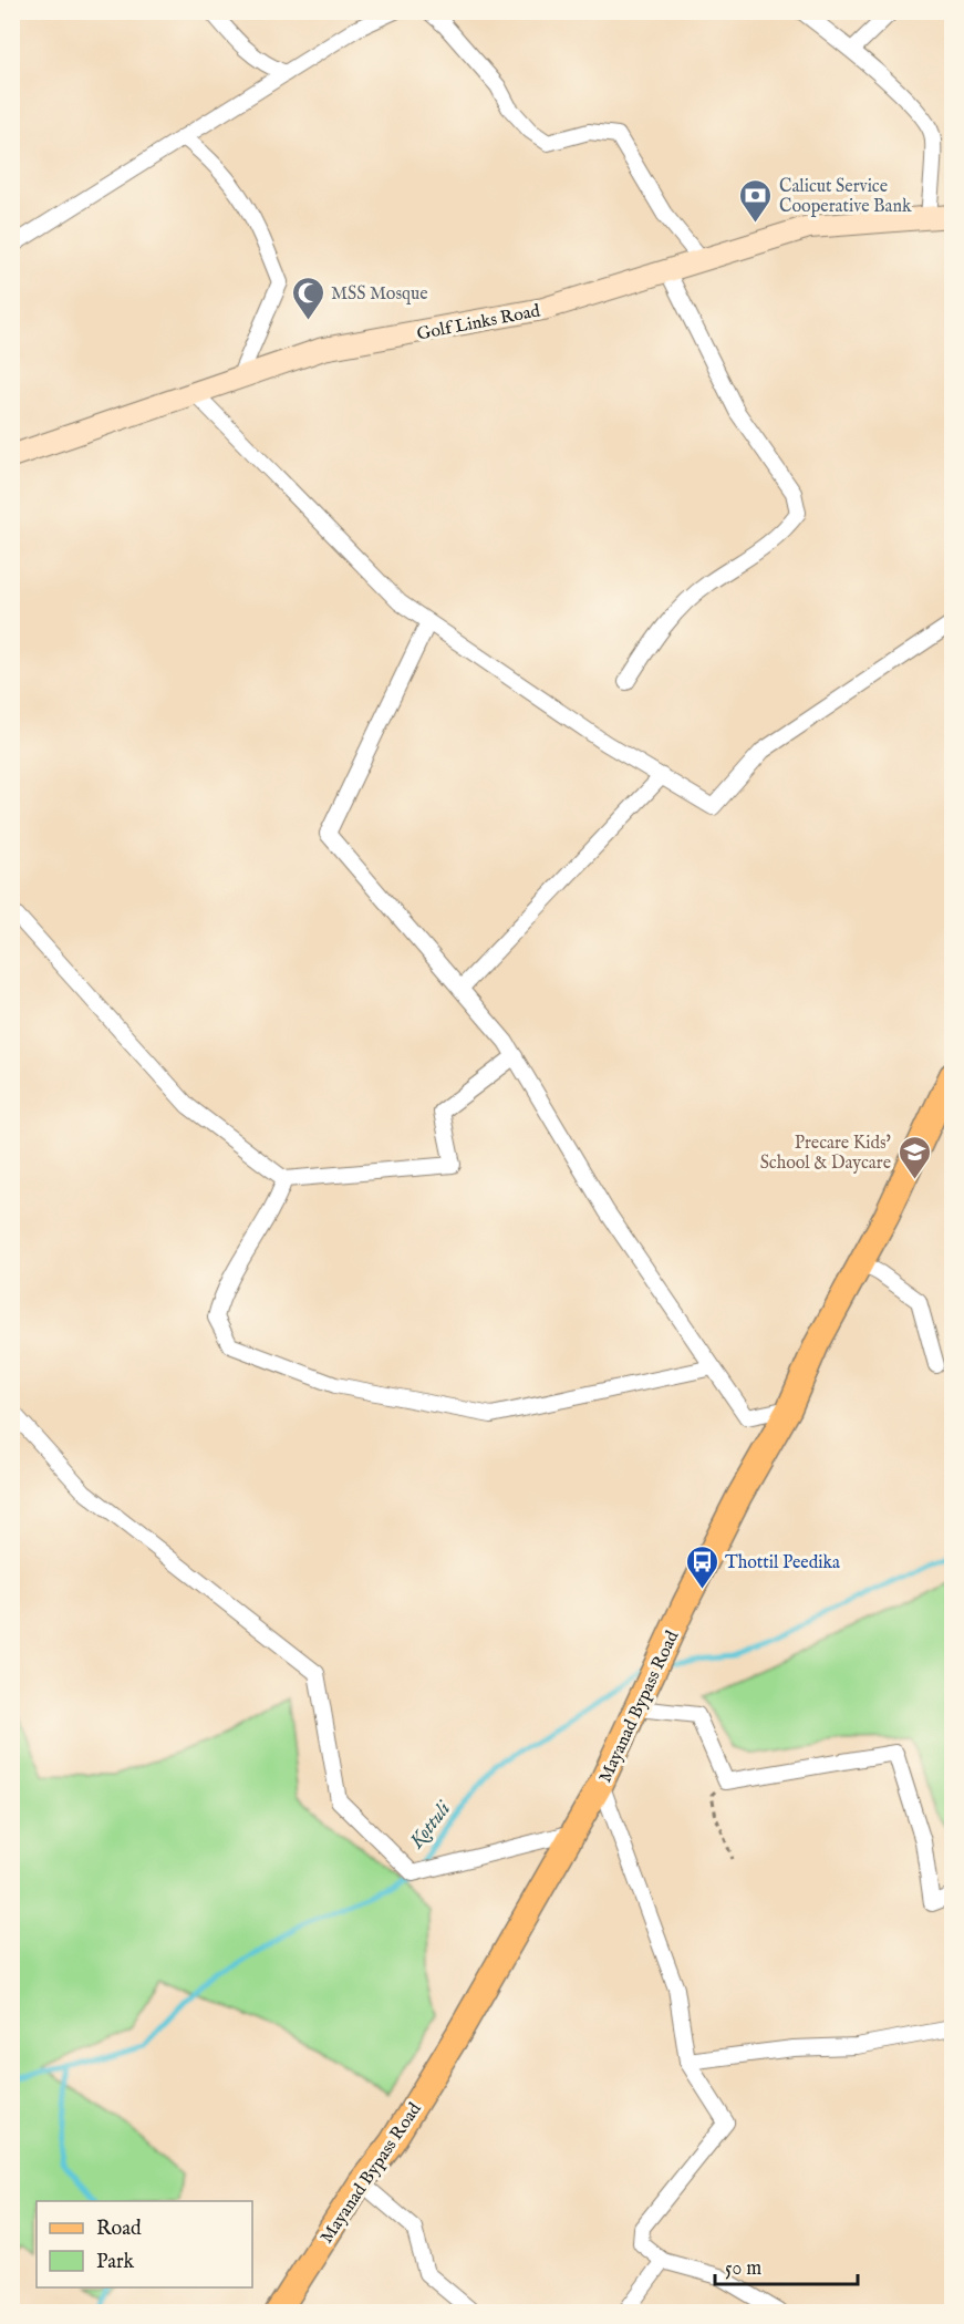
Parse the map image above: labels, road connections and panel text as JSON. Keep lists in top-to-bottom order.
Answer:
{
  "streets": {
    "main road": ["Golf Links Road", "Mayanad Bypass Road"]
  },
  "water": ["Kottuli"],
  "places": {
    "bank": ["Calicut Service Cooperative Bank"],
    "mosque": ["MSS Mosque"],
    "school or university": ["Precare Kids' School & Daycare"],
    "bus stop": ["Thottil Peedika"]
  },
  "legend": ["Road", "Park"],
  "scale_bar": "50 m"
}
